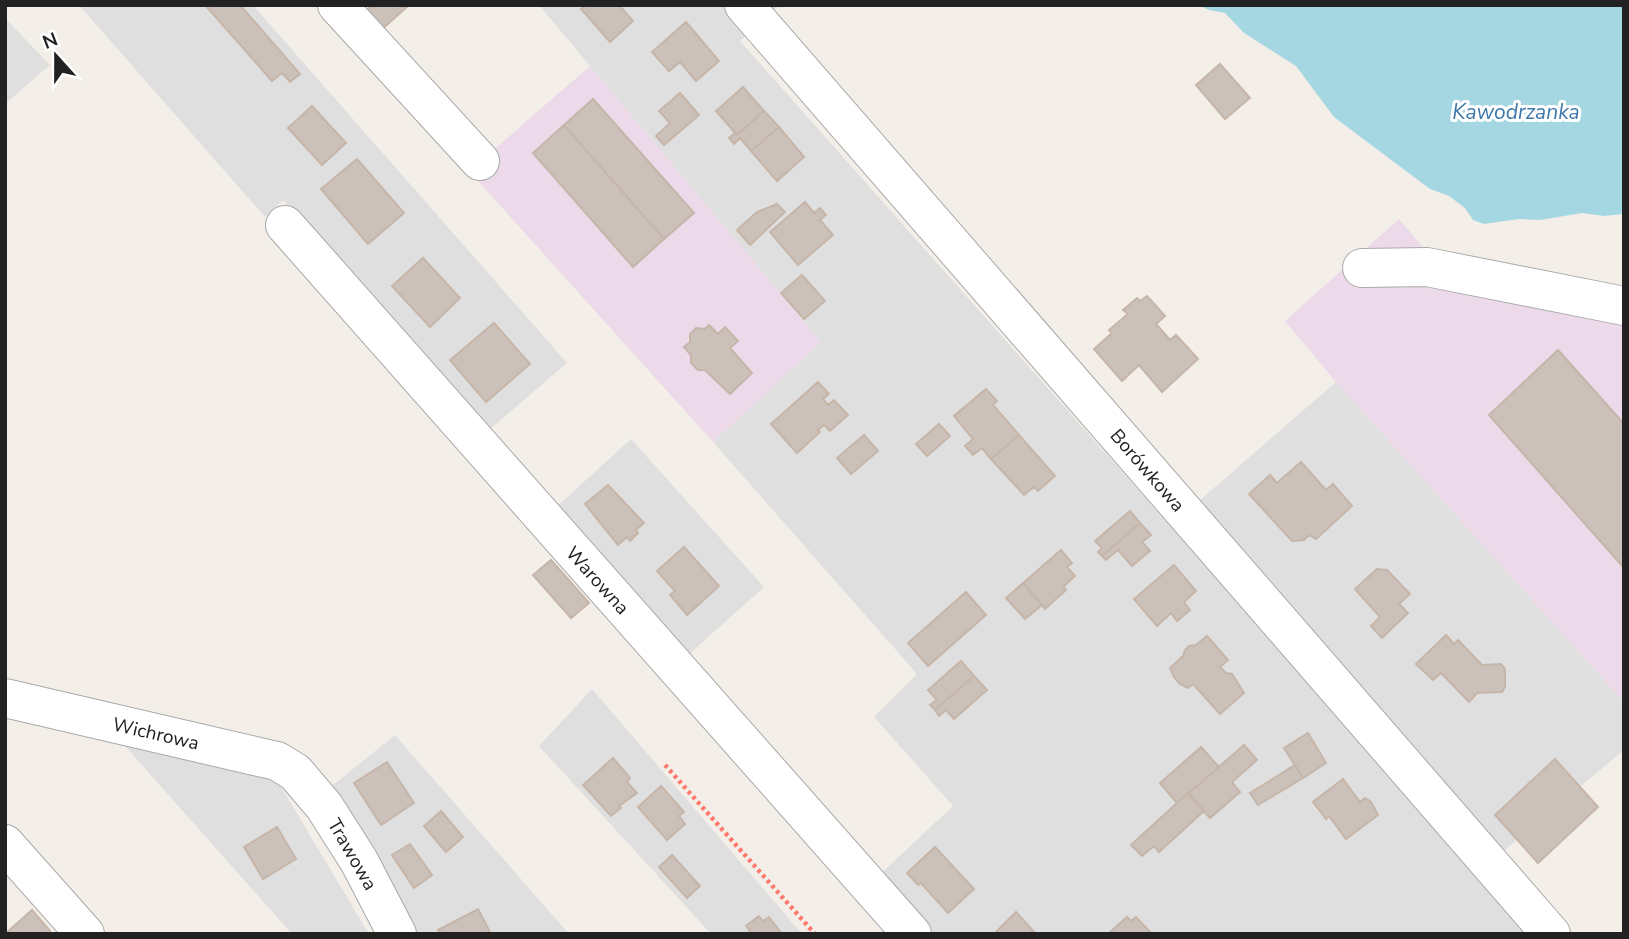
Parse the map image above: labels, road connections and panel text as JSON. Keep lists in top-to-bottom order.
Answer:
{
  "streets": {
    "street": [
      "Borówkowa",
      "Warowna",
      "Wichrowa",
      "Trawowa"
    ]
  },
  "crossings": [
    ["Wichrowa", "Trawowa"]
  ],
  "water": ["Kawodrzanka"],
  "north": "top"
}
